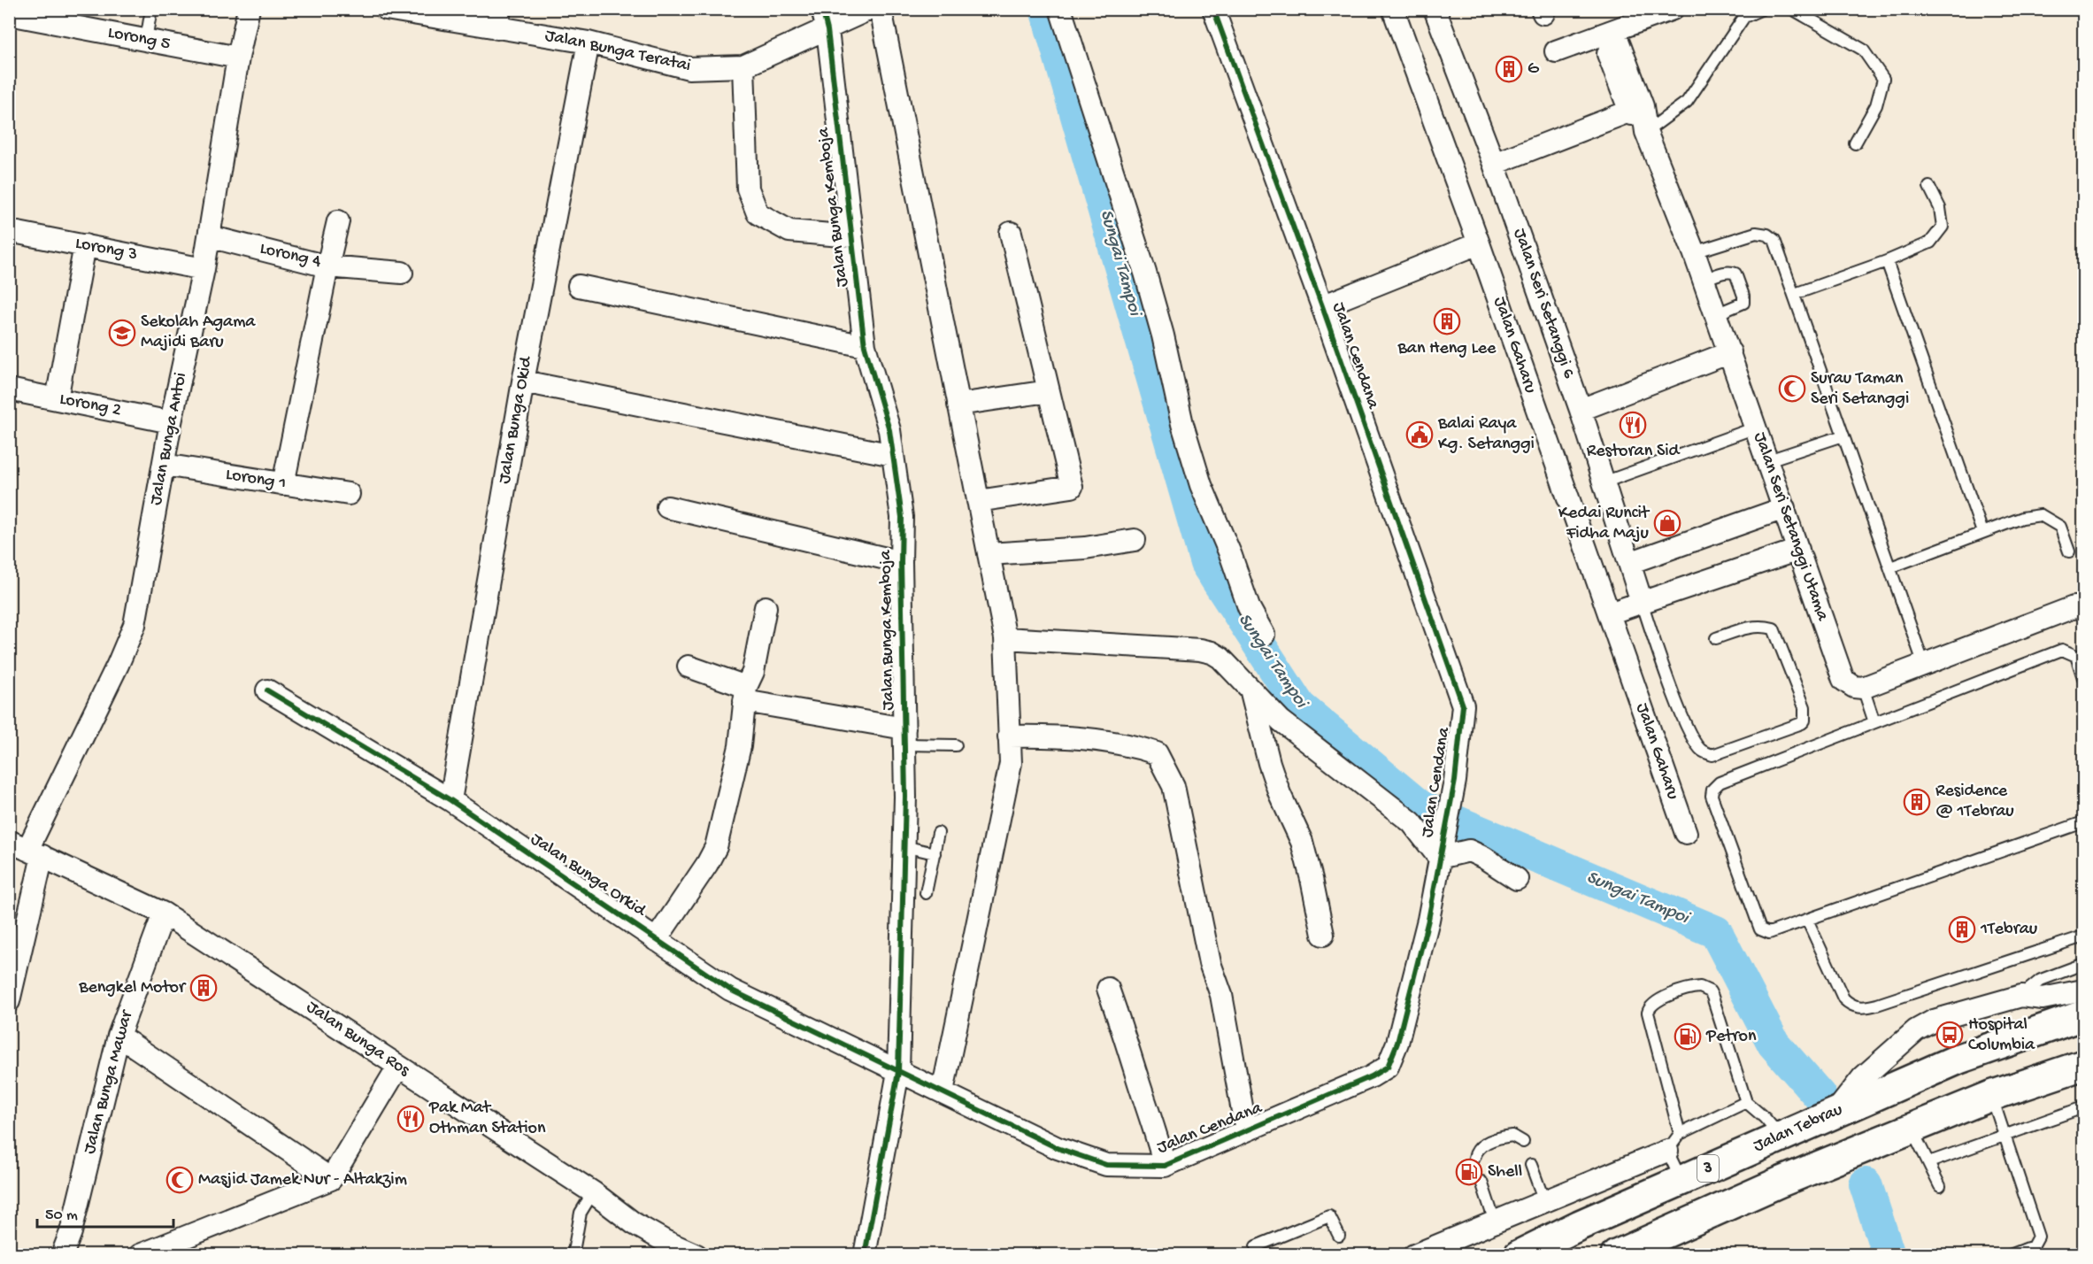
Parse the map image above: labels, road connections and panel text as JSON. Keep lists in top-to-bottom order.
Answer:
{
  "streets": {
    "highway": ["Jalan Tebrau", "3"],
    "street": [
      "Lorong 5",
      "Jalan Bunga Teratai",
      "Jalan Bunga Kemboja",
      "Lorong 3",
      "Lorong 4",
      "Jalan Seri Setanggi 6",
      "Jalan Gaharu",
      "Jalan Cendana",
      "Lorong 2",
      "Jalan Bunga Okid",
      "Jalan Bunga Antoi",
      "Lorong 1",
      "Jalan Seri Setanggi Utama",
      "Jalan Bunga Orkid",
      "Jalan Bunga Ros",
      "Jalan Bunga Mawar"
    ]
  },
  "crossings": [
    ["Lorong 5", "Jalan Bunga Antoi"],
    ["Jalan Bunga Teratai", "Jalan Bunga Kemboja"],
    ["Jalan Bunga Teratai", "Jalan Bunga Okid"],
    ["Jalan Bunga Kemboja", "Jalan Cendana"],
    ["Jalan Bunga Kemboja", "Jalan Bunga Orkid"],
    ["Lorong 3", "Jalan Bunga Antoi"],
    ["Lorong 4", "Jalan Bunga Antoi"],
    ["Jalan Cendana", "Jalan Bunga Orkid"],
    ["Lorong 2", "Jalan Bunga Antoi"],
    ["Jalan Bunga Okid", "Jalan Bunga Orkid"],
    ["Jalan Bunga Antoi", "Lorong 1"],
    ["Jalan Bunga Antoi", "Jalan Bunga Ros"],
    ["Jalan Bunga Ros", "Jalan Bunga Mawar"]
  ],
  "water": ["Sungai Tampoi"],
  "places": {
    "building": [
      "G",
      "Ban Heng Lee",
      "Residence @ 1Tebrau",
      "1Tebrau",
      "Bengkel Motor"
    ],
    "school or university": ["Sekolah Agama Majidi Baru"],
    "mosque": ["Surau Taman Seri Setanggi", "Masjid Jamek Nur - Altakzim"],
    "restaurant": ["Restoran Sid", "Pak Mat Othman Station"],
    "public building": ["Balai Raya Kg. Setanggi"],
    "shop": ["Kedai Runcit Fidha Maju"],
    "bus stop": ["Hospital Columbia"],
    "fuel station": ["Petron", "Shell"]
  },
  "scale_bar": "50 m"
}
